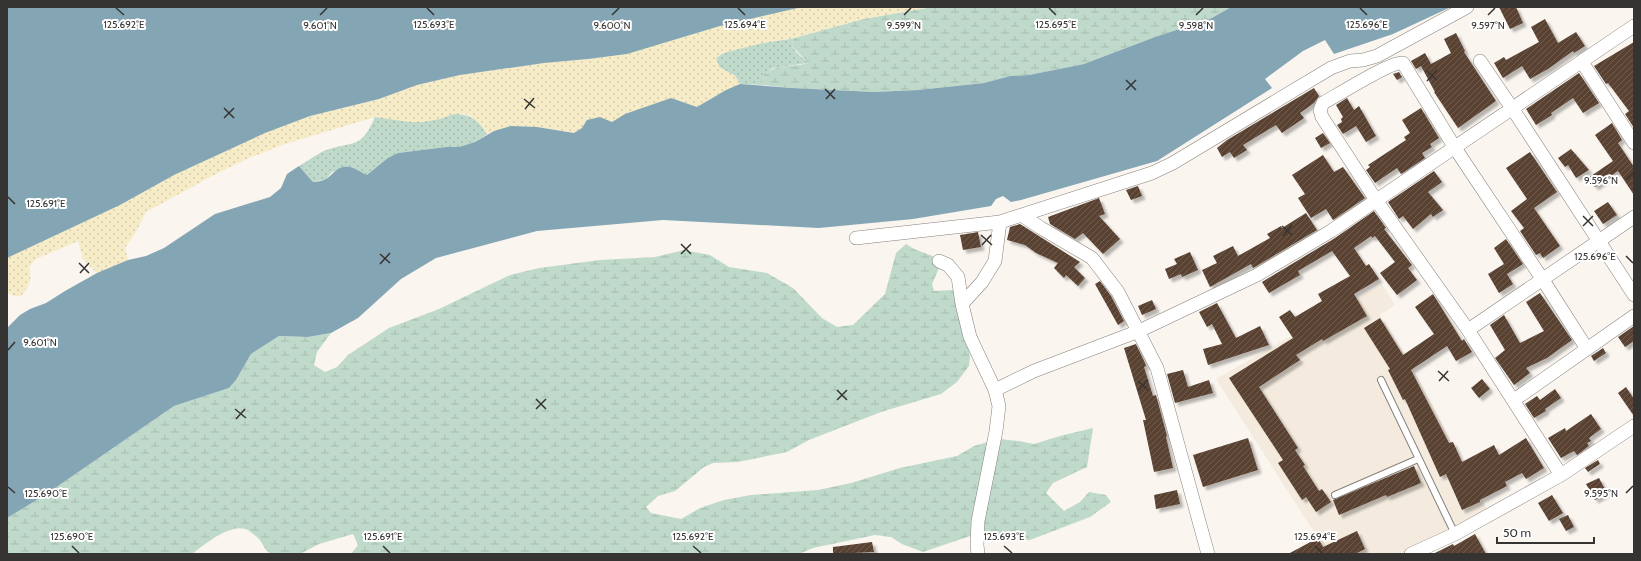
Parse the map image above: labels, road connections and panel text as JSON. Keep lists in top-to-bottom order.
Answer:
{
  "scale_bar": "50 m",
  "coordinates": [
    "125.692°E",
    "125.693°E",
    "125.694°E",
    "125.695°E",
    "125.696°E",
    "9.601°N",
    "9.600°N",
    "9.599°N",
    "9.598°N",
    "9.597°N",
    "9.596°N",
    "125.691°E",
    "9.595°N",
    "125.690°E"
  ]
}
